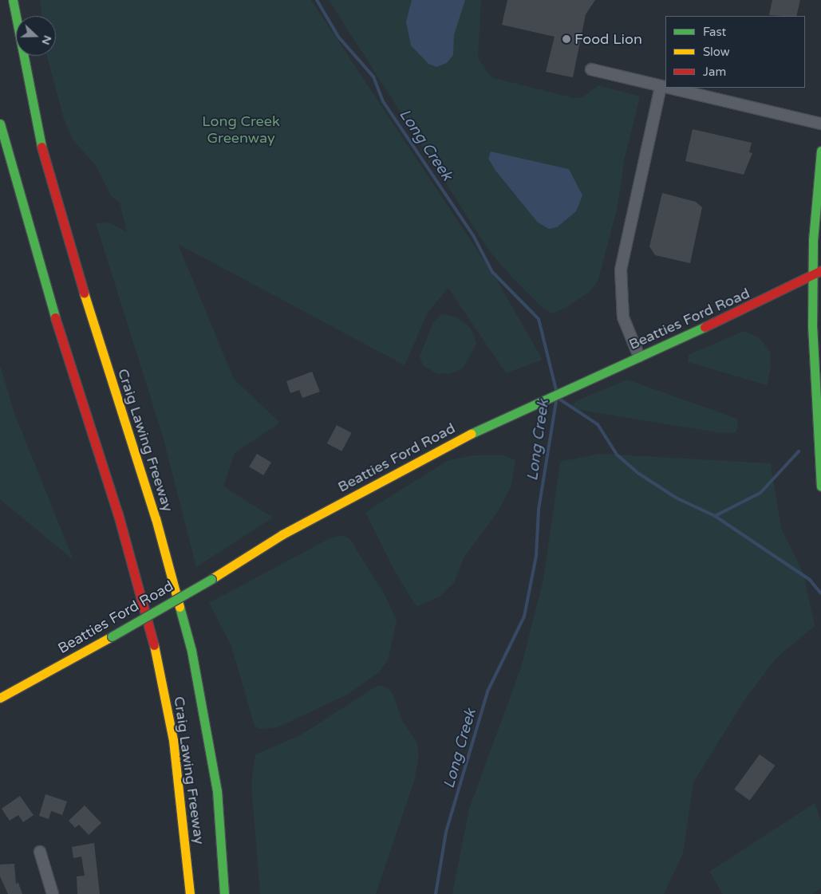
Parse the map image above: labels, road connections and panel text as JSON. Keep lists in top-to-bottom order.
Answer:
{
  "streets": {
    "main road": ["Beatties Ford Road", "Craig Lawing Freeway"]
  },
  "water": ["Long Creek"],
  "parks": ["Long Creek Greenway"],
  "places": ["Food Lion"],
  "legend": ["Fast", "Slow", "Jam"],
  "north": "right"
}
